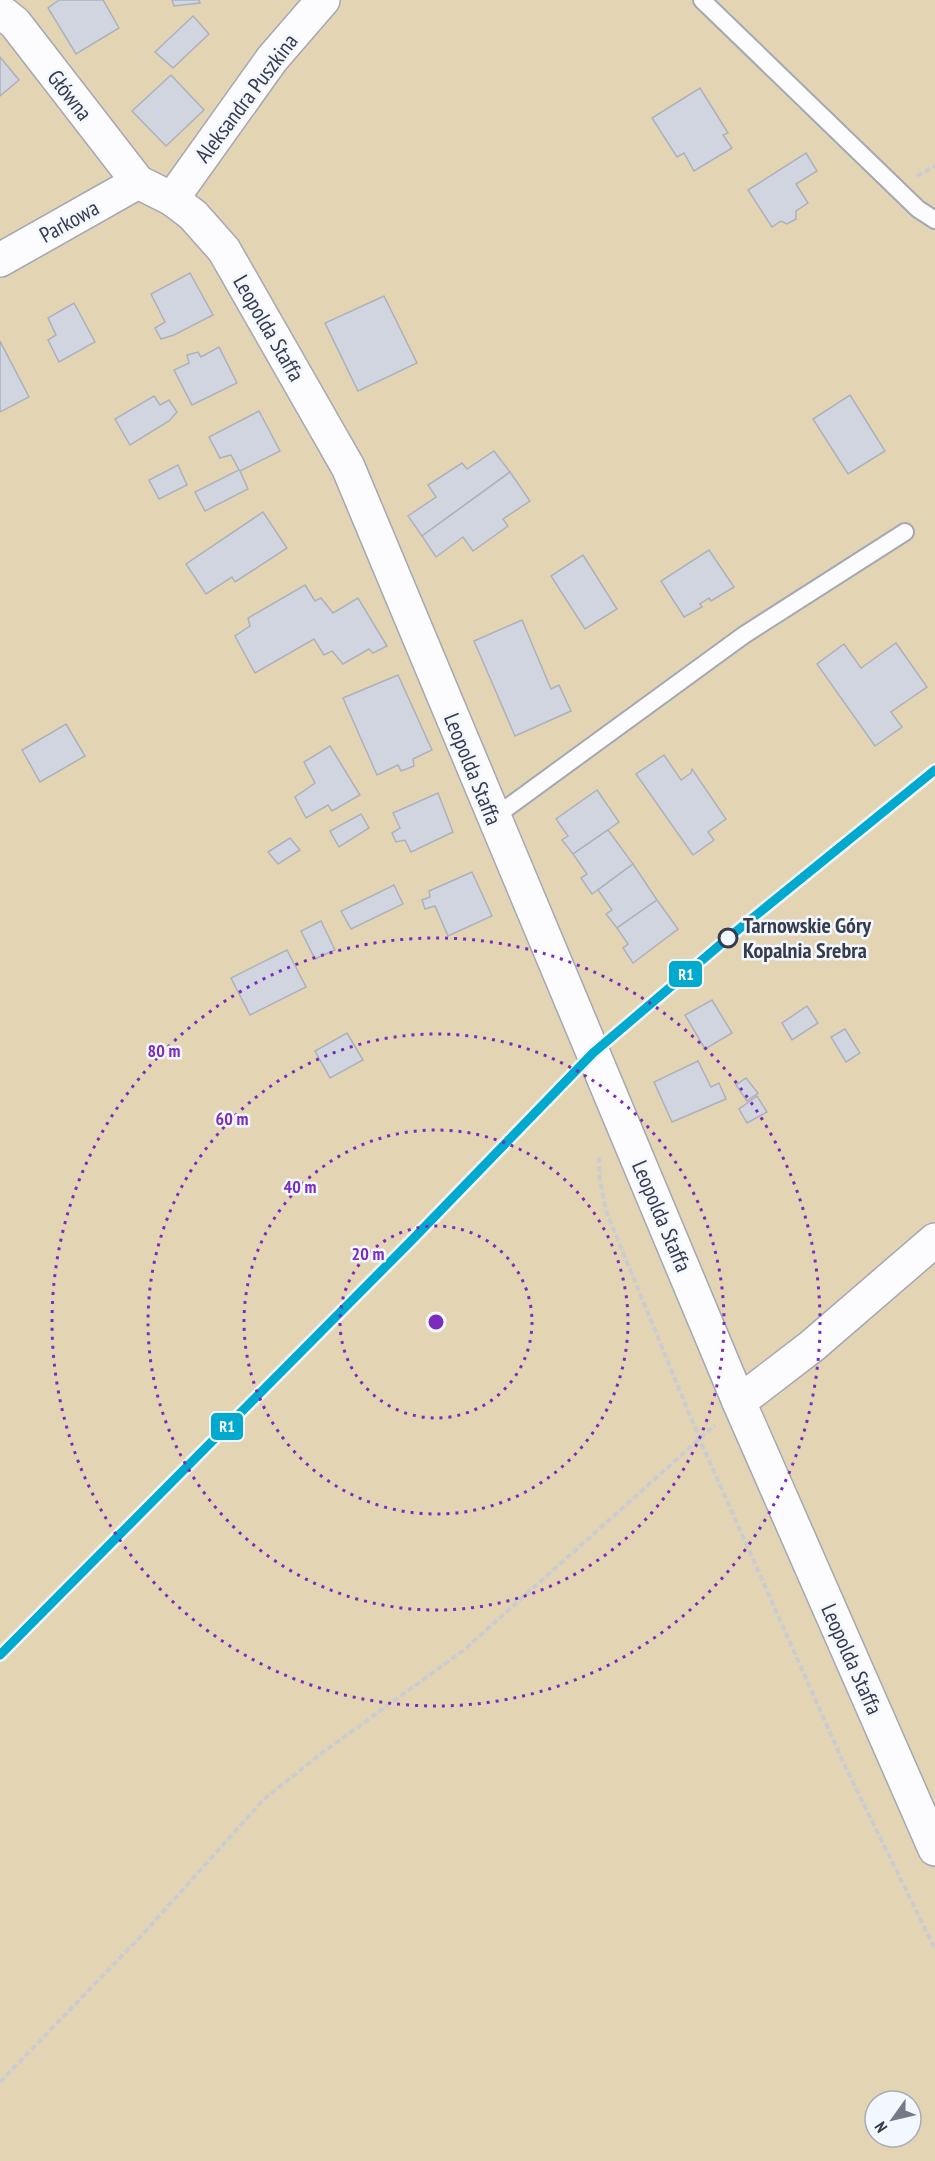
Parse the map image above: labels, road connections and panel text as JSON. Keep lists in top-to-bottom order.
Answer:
{
  "streets": {
    "street": [
      "Główna",
      "Aleksandra Puszkina",
      "Parkowa",
      "Leopolda Staffa"
    ]
  },
  "crossings": [
    ["Główna", "Parkowa"],
    ["Główna", "Leopolda Staffa"],
    ["Aleksandra Puszkina", "Leopolda Staffa"],
    ["Parkowa", "Leopolda Staffa"]
  ],
  "places": ["Tarnowskie Góry Kopalnia Srebra"],
  "lines": ["transit line R1"],
  "north": "bottom left",
  "rings": [
    "80 m",
    "60 m",
    "40 m",
    "20 m"
  ]
}
